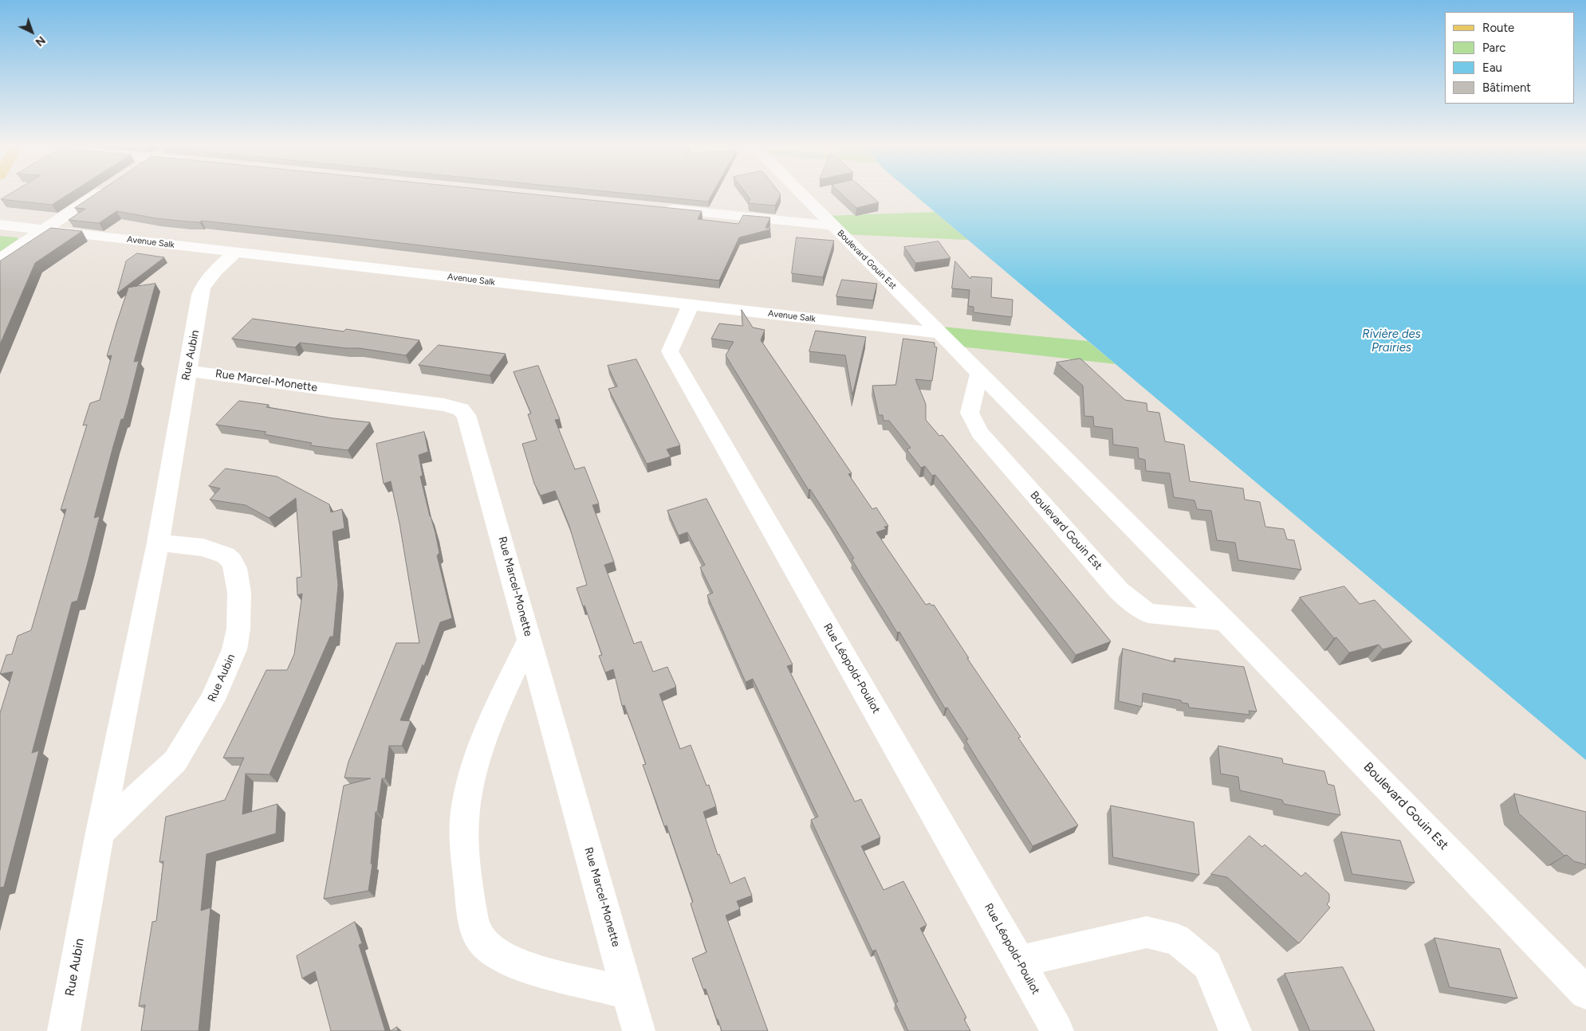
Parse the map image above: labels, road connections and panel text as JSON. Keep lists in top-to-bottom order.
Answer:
{
  "streets": {
    "street": [
      "Avenue Salk",
      "Boulevard Gouin Est",
      "Rue Aubin",
      "Rue Marcel-Monette",
      "Rue Léopold-Pouliot"
    ]
  },
  "crossings": [
    ["Avenue Salk", "Boulevard Gouin Est"],
    ["Avenue Salk", "Rue Aubin"],
    ["Avenue Salk", "Rue Léopold-Pouliot"],
    ["Rue Aubin", "Rue Marcel-Monette"]
  ],
  "water": ["Rivière des Prairies"],
  "legend": [
    "Route",
    "Parc",
    "Eau",
    "Bâtiment"
  ],
  "north": "bottom right"
}
